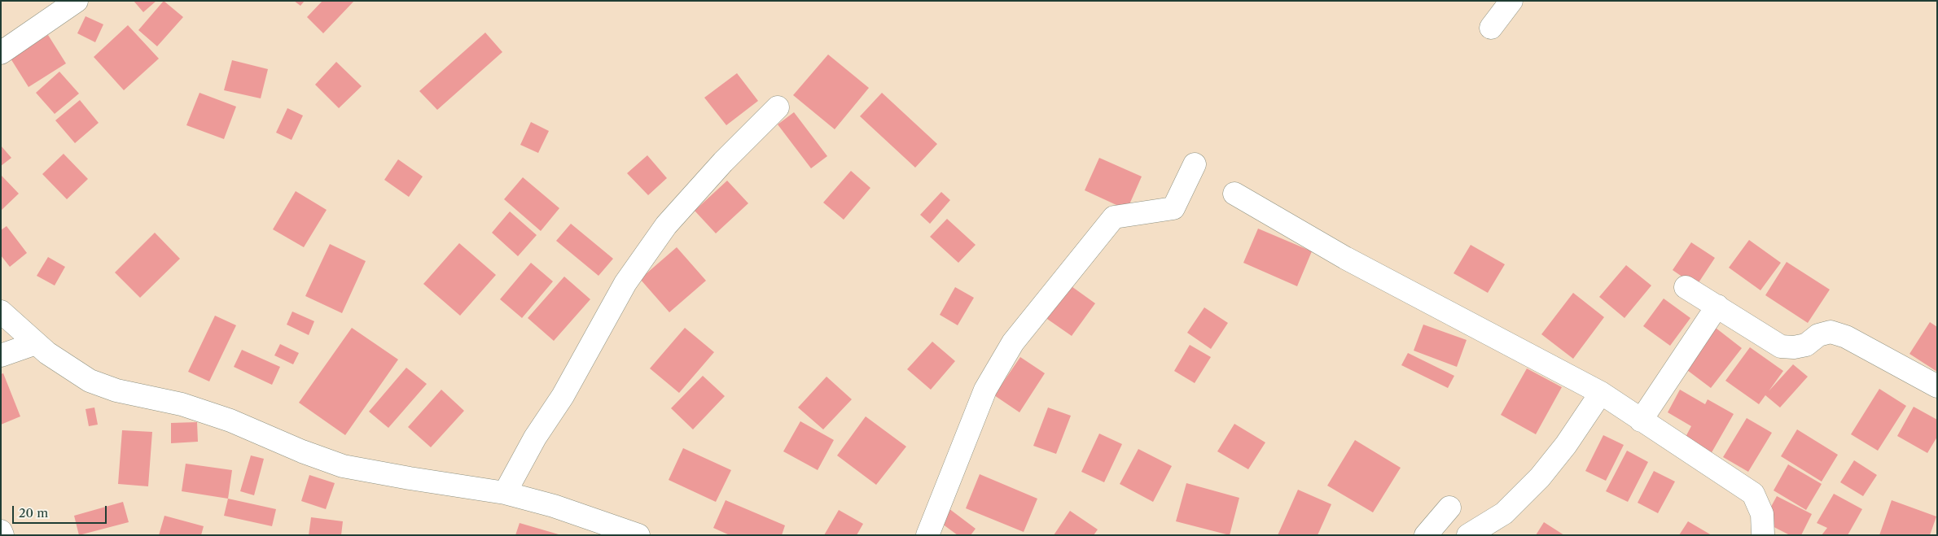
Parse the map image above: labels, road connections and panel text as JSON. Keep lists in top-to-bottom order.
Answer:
{
  "scale_bar": "20 m"
}
